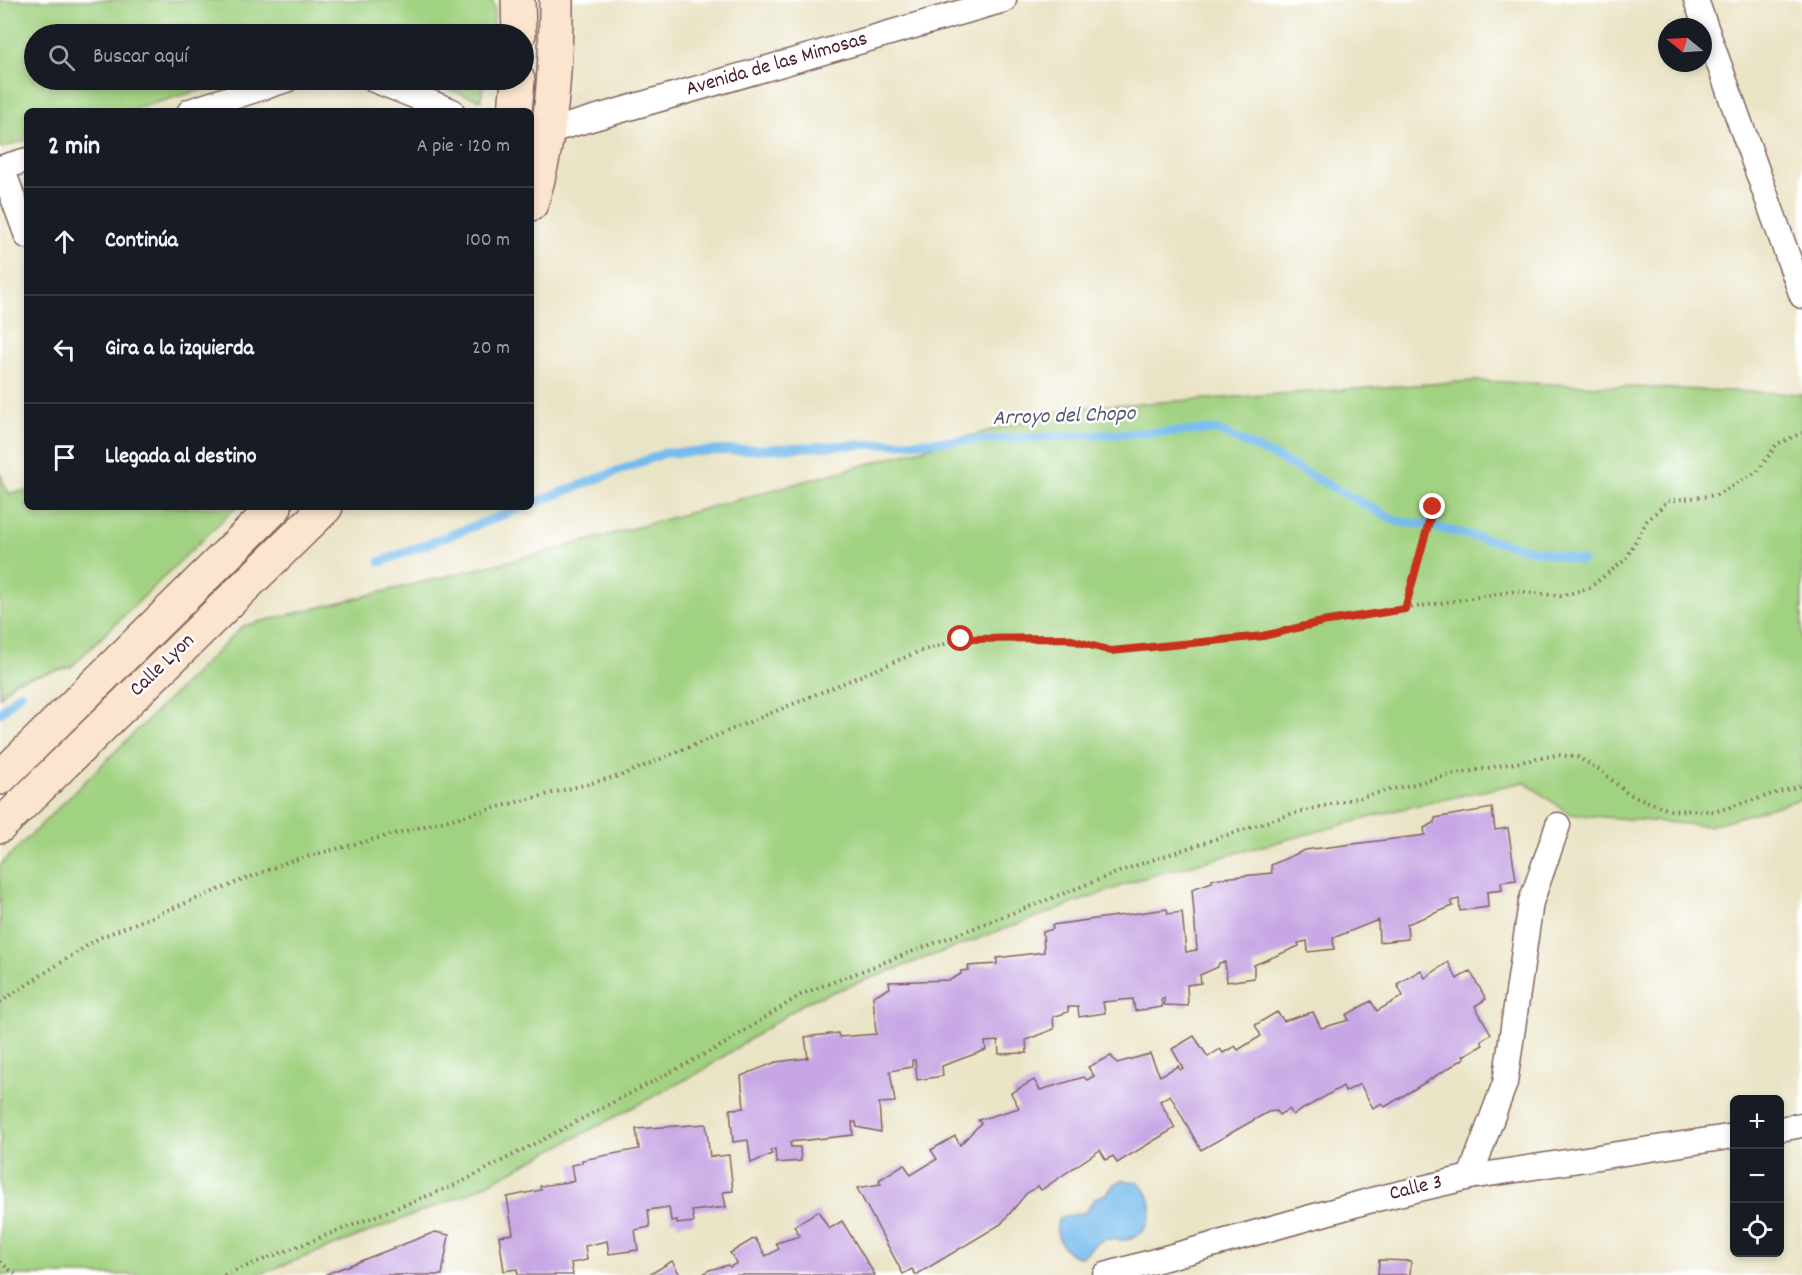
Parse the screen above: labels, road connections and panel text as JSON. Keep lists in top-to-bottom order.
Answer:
{
  "streets": {
    "street": ["Avenida de las Mimosas", "Calle Lyon", "Calle 3"]
  },
  "water": ["Arroyo del Chopo"],
  "north": "left",
  "page": {
    "search": "Buscar aquí",
    "heading": ["2 min", "A pie · 120 m"],
    "list": [
      ["Continúa", "100 m"],
      ["Gira a la izquierda", "20 m"],
      "Llegada al destino"
    ],
    "map_buttons": ["+", "−"]
  }
}
